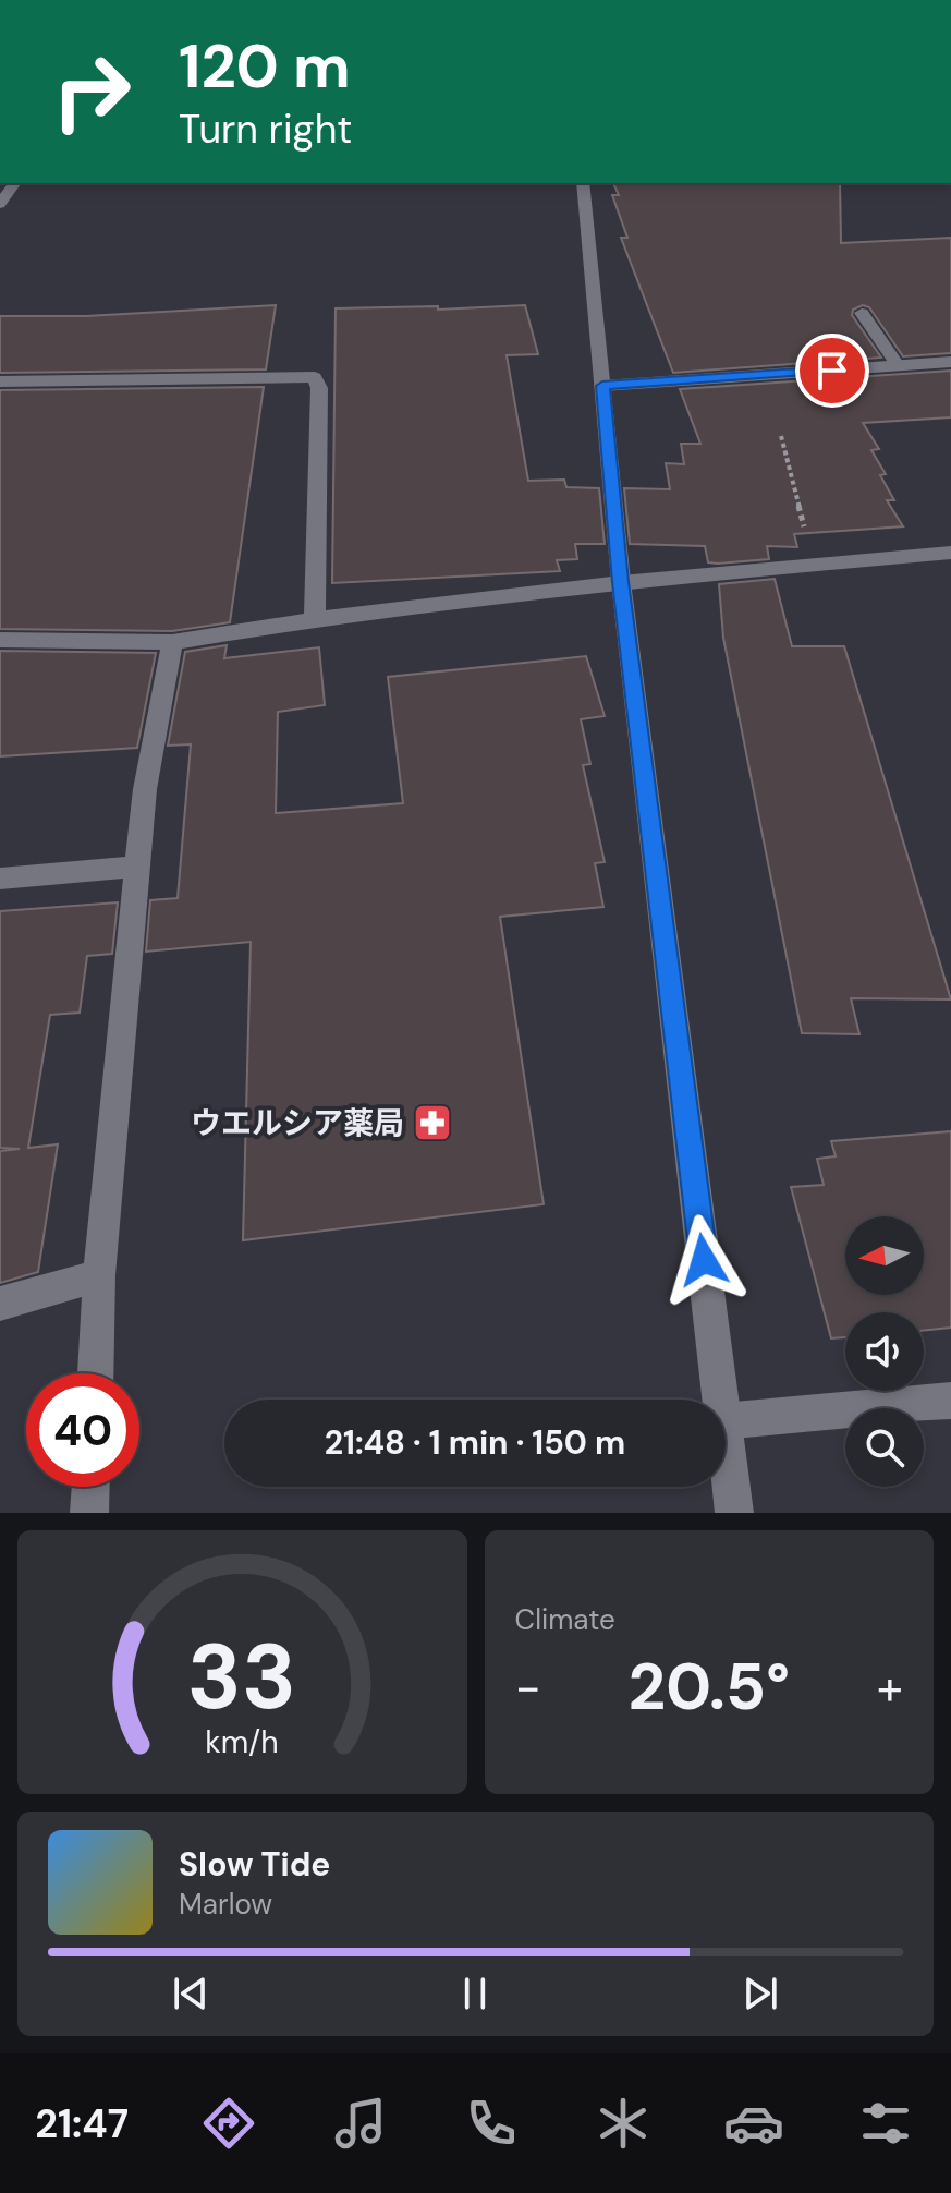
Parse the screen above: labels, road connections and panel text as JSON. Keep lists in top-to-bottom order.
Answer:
{
  "places": {
    "pharmacy": ["ウエルシア薬局"]
  },
  "north": "left",
  "page": {
    "turn": ["120 m", "Turn right"],
    "limit": "40",
    "trip": "21:48 · 1 min · 150 m",
    "tile": "Climate",
    "heat": ["−", "20.5°", "+"],
    "song": ["Slow Tide", "Marlow"],
    "tabs": "21:47",
    "gauge": ["33", "km/h"]
  }
}
